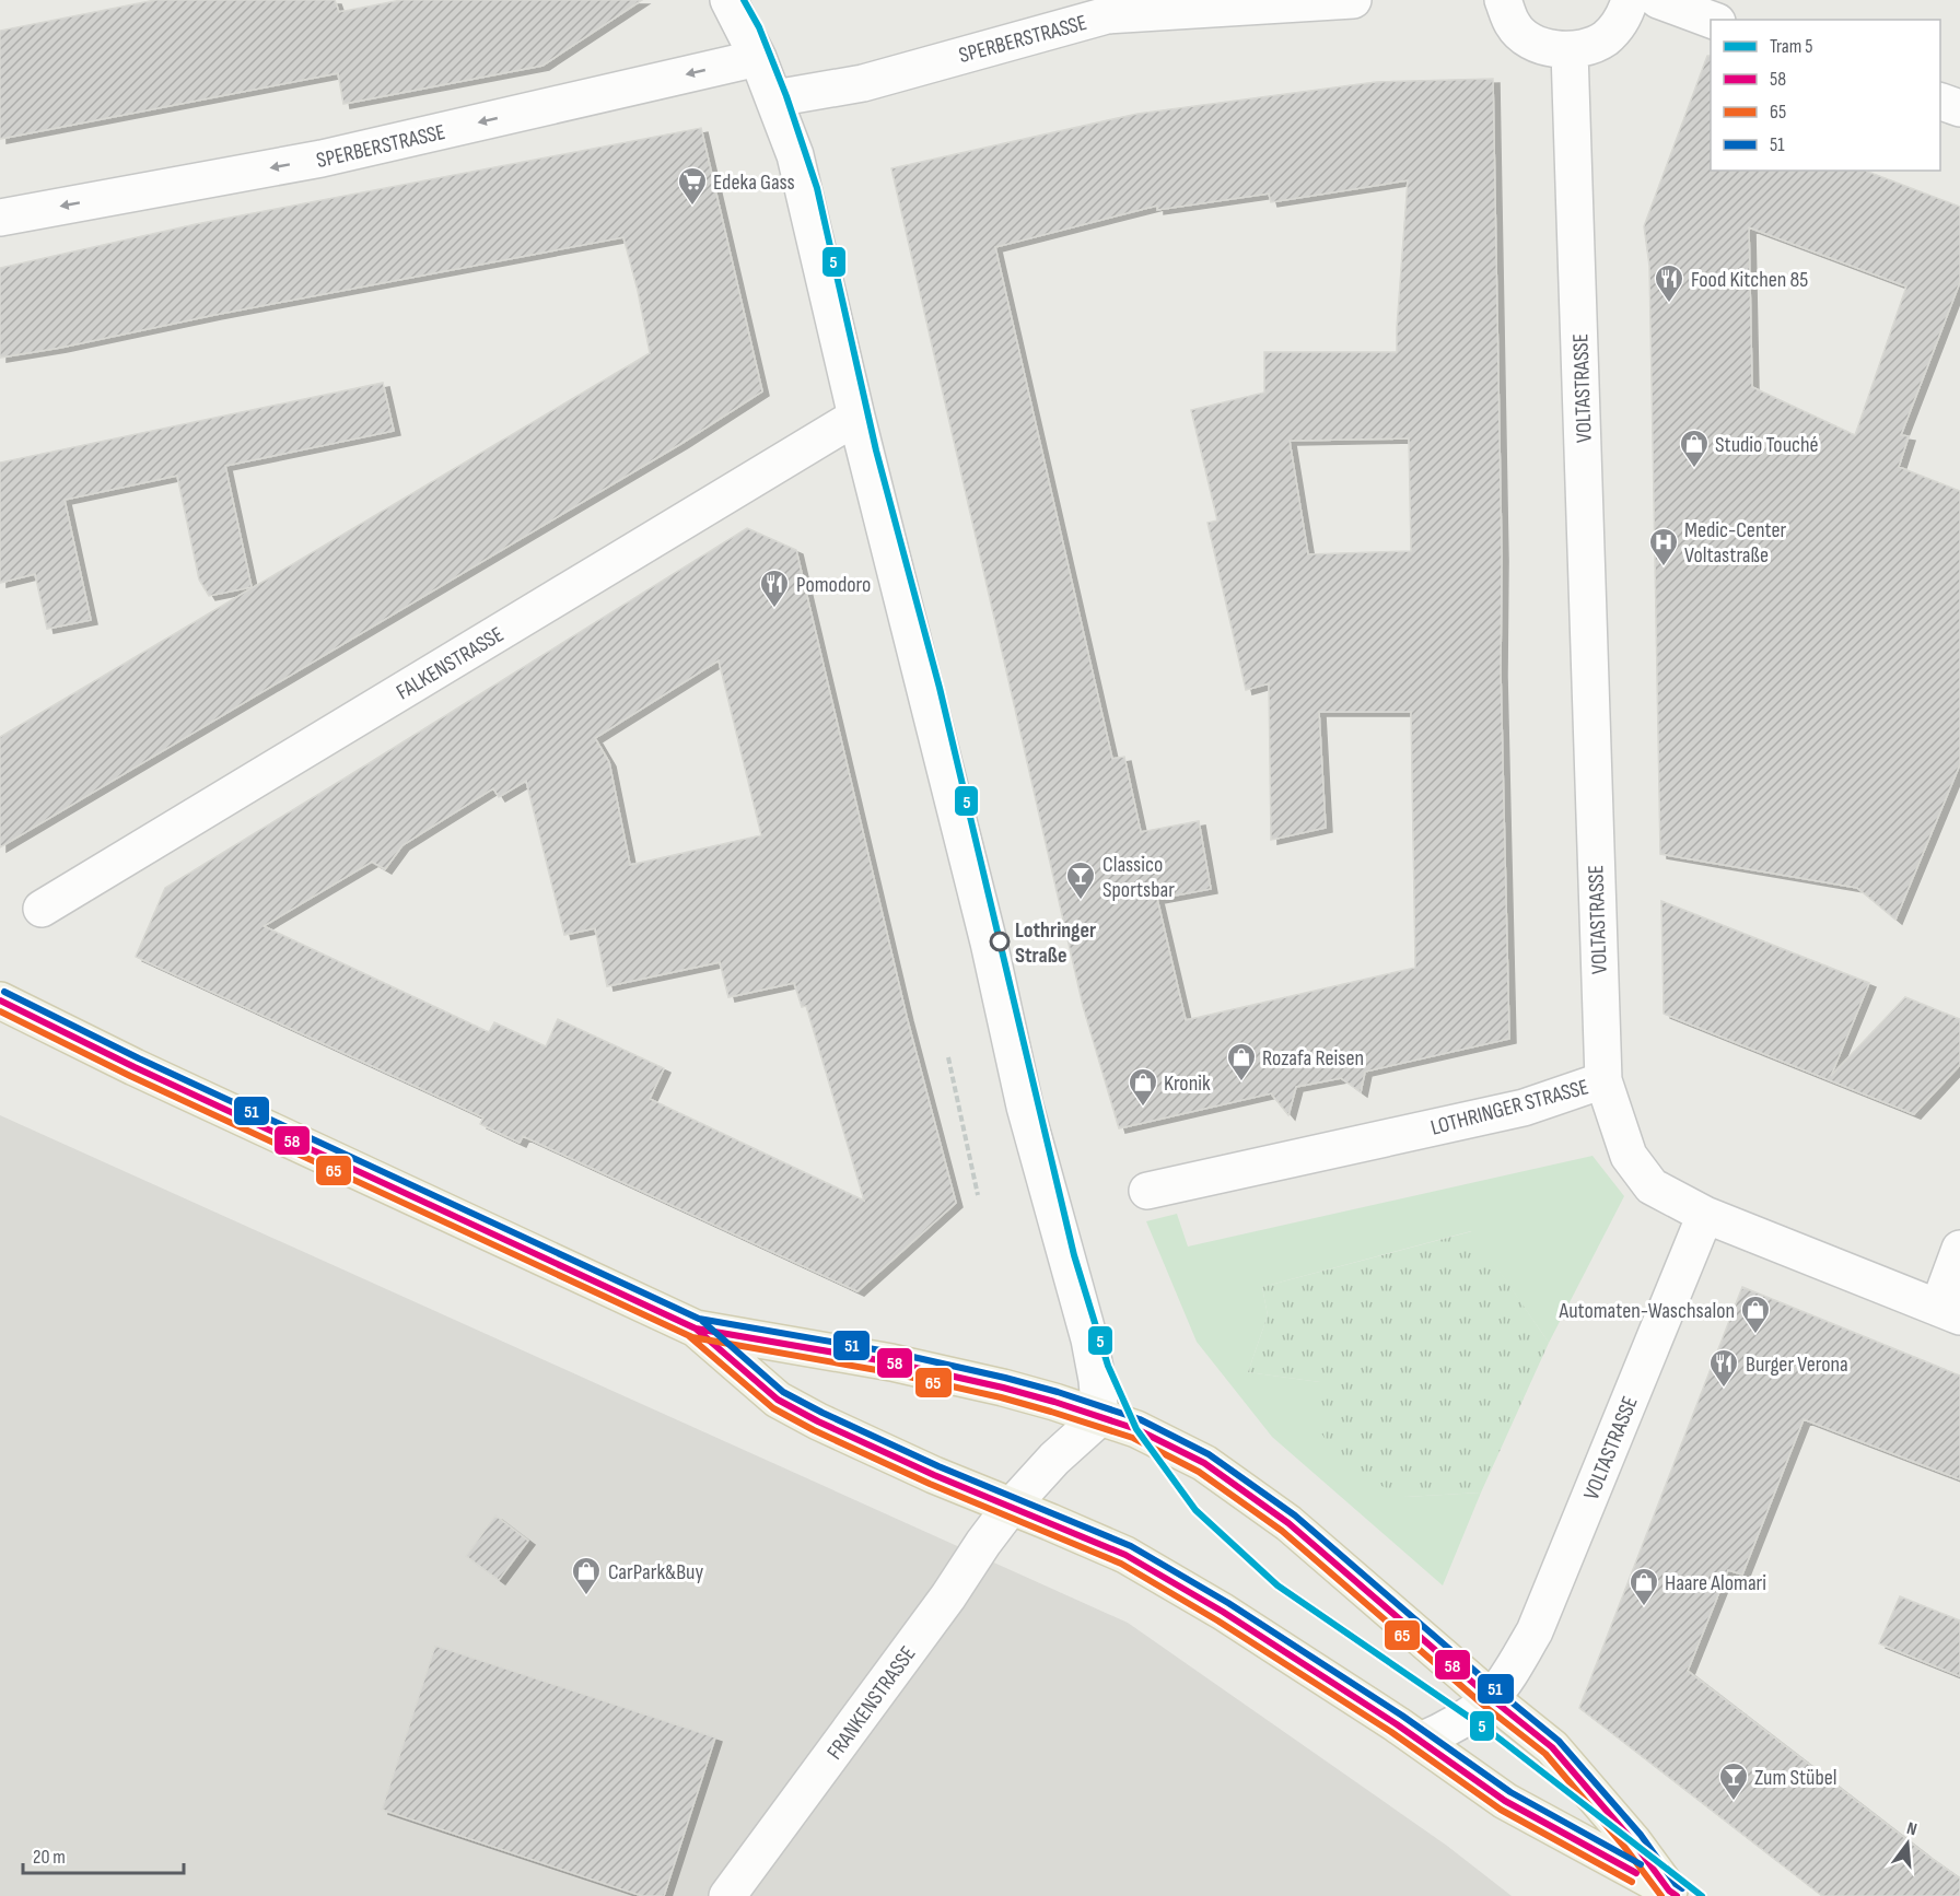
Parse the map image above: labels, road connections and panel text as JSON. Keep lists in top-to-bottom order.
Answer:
{
  "streets": {
    "street": [
      "SPERBERSTRASSE",
      "VOLTASTRASSE",
      "FALKENSTRASSE",
      "LOTHRINGER STRASSE",
      "FRANKENSTRASSE"
    ]
  },
  "crossings": [
    ["VOLTASTRASSE", "LOTHRINGER STRASSE"]
  ],
  "one_way": ["SPERBERSTRASSE"],
  "places": {
    "supermarket": ["Edeka Gass"],
    "restaurant": ["Food Kitchen 85", "Pomodoro", "Burger Verona"],
    "shop": [
      "Studio Touché",
      "Rozafa Reisen",
      "Kronik",
      "Automaten-Waschsalon",
      "CarPark&Buy",
      "Haare Alomari"
    ],
    "hospital": ["Medic-Center Voltastraße"],
    "bar": ["Classico Sportsbar", "Zum Stübel"],
    "other": ["Lothringer Straße"]
  },
  "lines": [
    "tram line 5",
    "transit line 51",
    "transit line 58",
    "transit line 65"
  ],
  "legend": [
    "Tram 5",
    "58",
    "65",
    "51"
  ],
  "scale_bar": "20 m",
  "north": "top"
}
